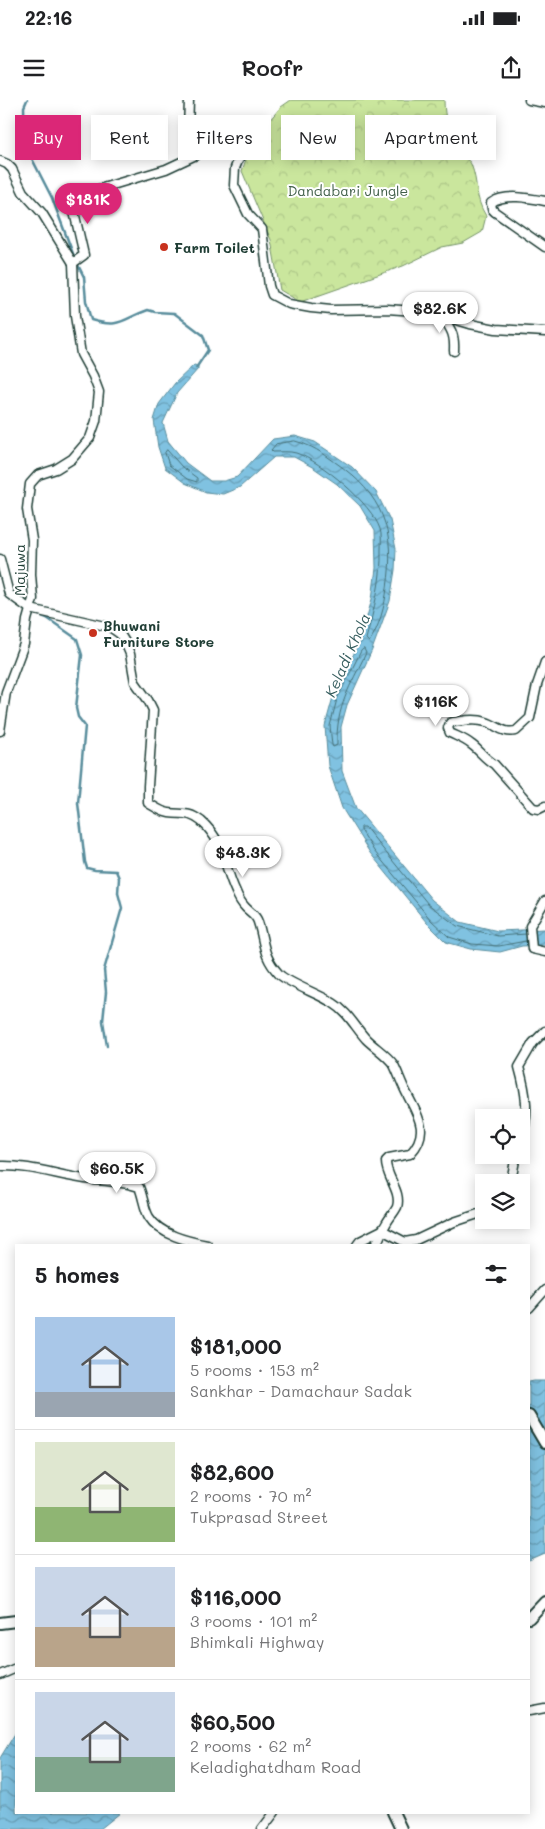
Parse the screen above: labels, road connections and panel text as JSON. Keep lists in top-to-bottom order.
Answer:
{
  "streets": {
    "street": ["Majuwa"]
  },
  "water": ["Keladi Khola"],
  "parks": ["Dandabari Jungle"],
  "places": ["Farm Toilet", "Bhuwani Furniture Store"],
  "page": {
    "status": "22:16",
    "header": "Roofr",
    "chip": [
      "Buy",
      "Rent",
      "Filters",
      "New",
      "Apartment"
    ],
    "price": [
      "$181K",
      "$82.6K",
      "$116K",
      "$48.3K",
      "$60.5K"
    ],
    "heading": "5 homes",
    "list": [
      {
        "name": "$181,000",
        "note": "5 rooms · 153 m² · Sankhar - Damachaur Sadak"
      },
      {
        "name": "$82,600",
        "note": "2 rooms · 70 m² · Tukprasad Street"
      },
      {
        "name": "$116,000",
        "note": "3 rooms · 101 m² · Bhimkali Highway"
      },
      {
        "name": "$60,500",
        "note": "2 rooms · 62 m² · Keladighatdham Road"
      }
    ]
  }
}
